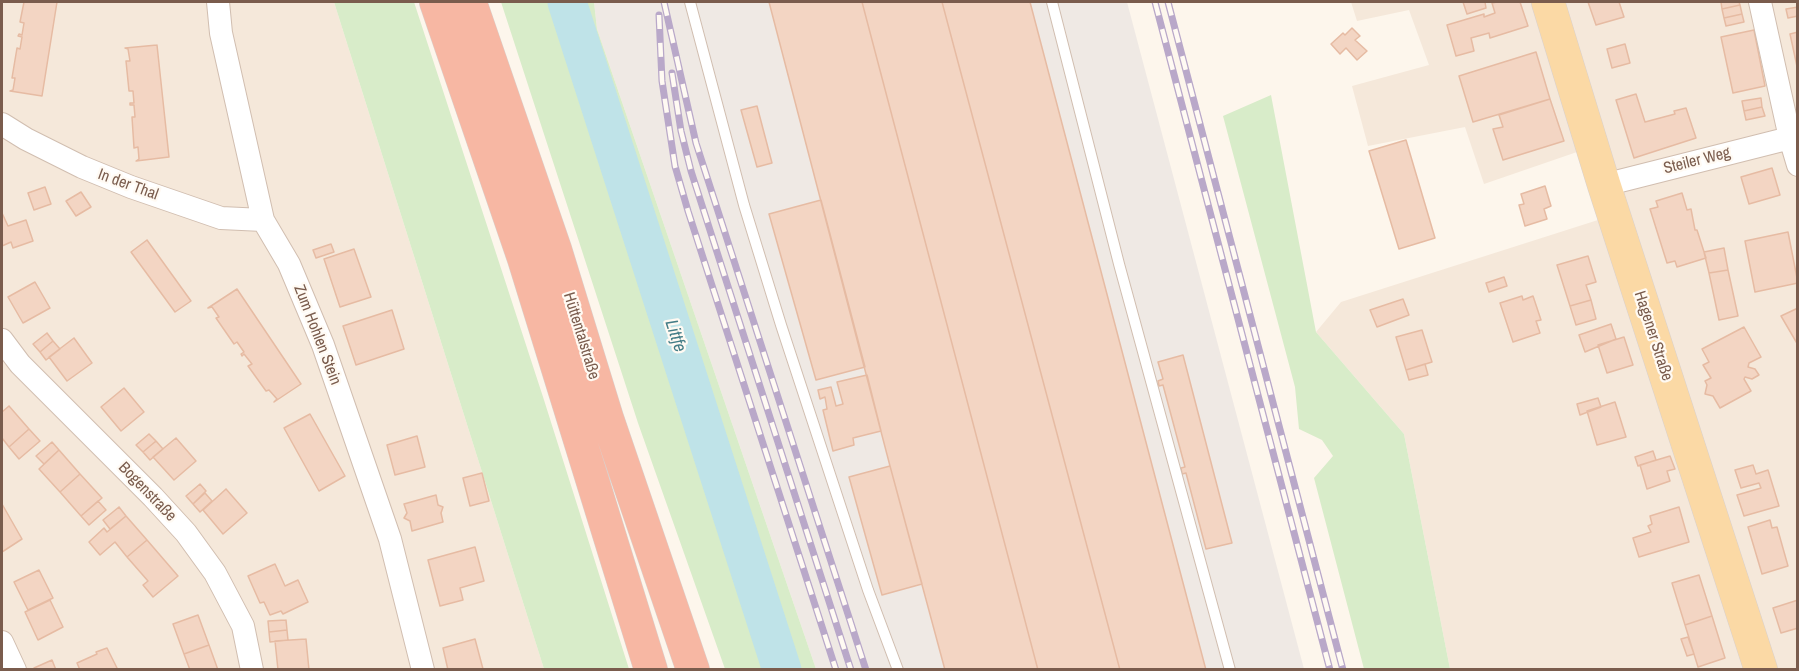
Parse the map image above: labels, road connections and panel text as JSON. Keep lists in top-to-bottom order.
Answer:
{
  "streets": {
    "highway": ["Hüttentalstraße"],
    "main road": ["Hagener Straße"],
    "street": [
      "Steiler Weg",
      "In der Thal",
      "Zum Hohlen Stein",
      "Bogenstraße"
    ]
  },
  "crossings": [
    ["Steiler Weg", "Hagener Straße"],
    ["In der Thal", "Zum Hohlen Stein"]
  ],
  "water": ["Littfe"]
}
